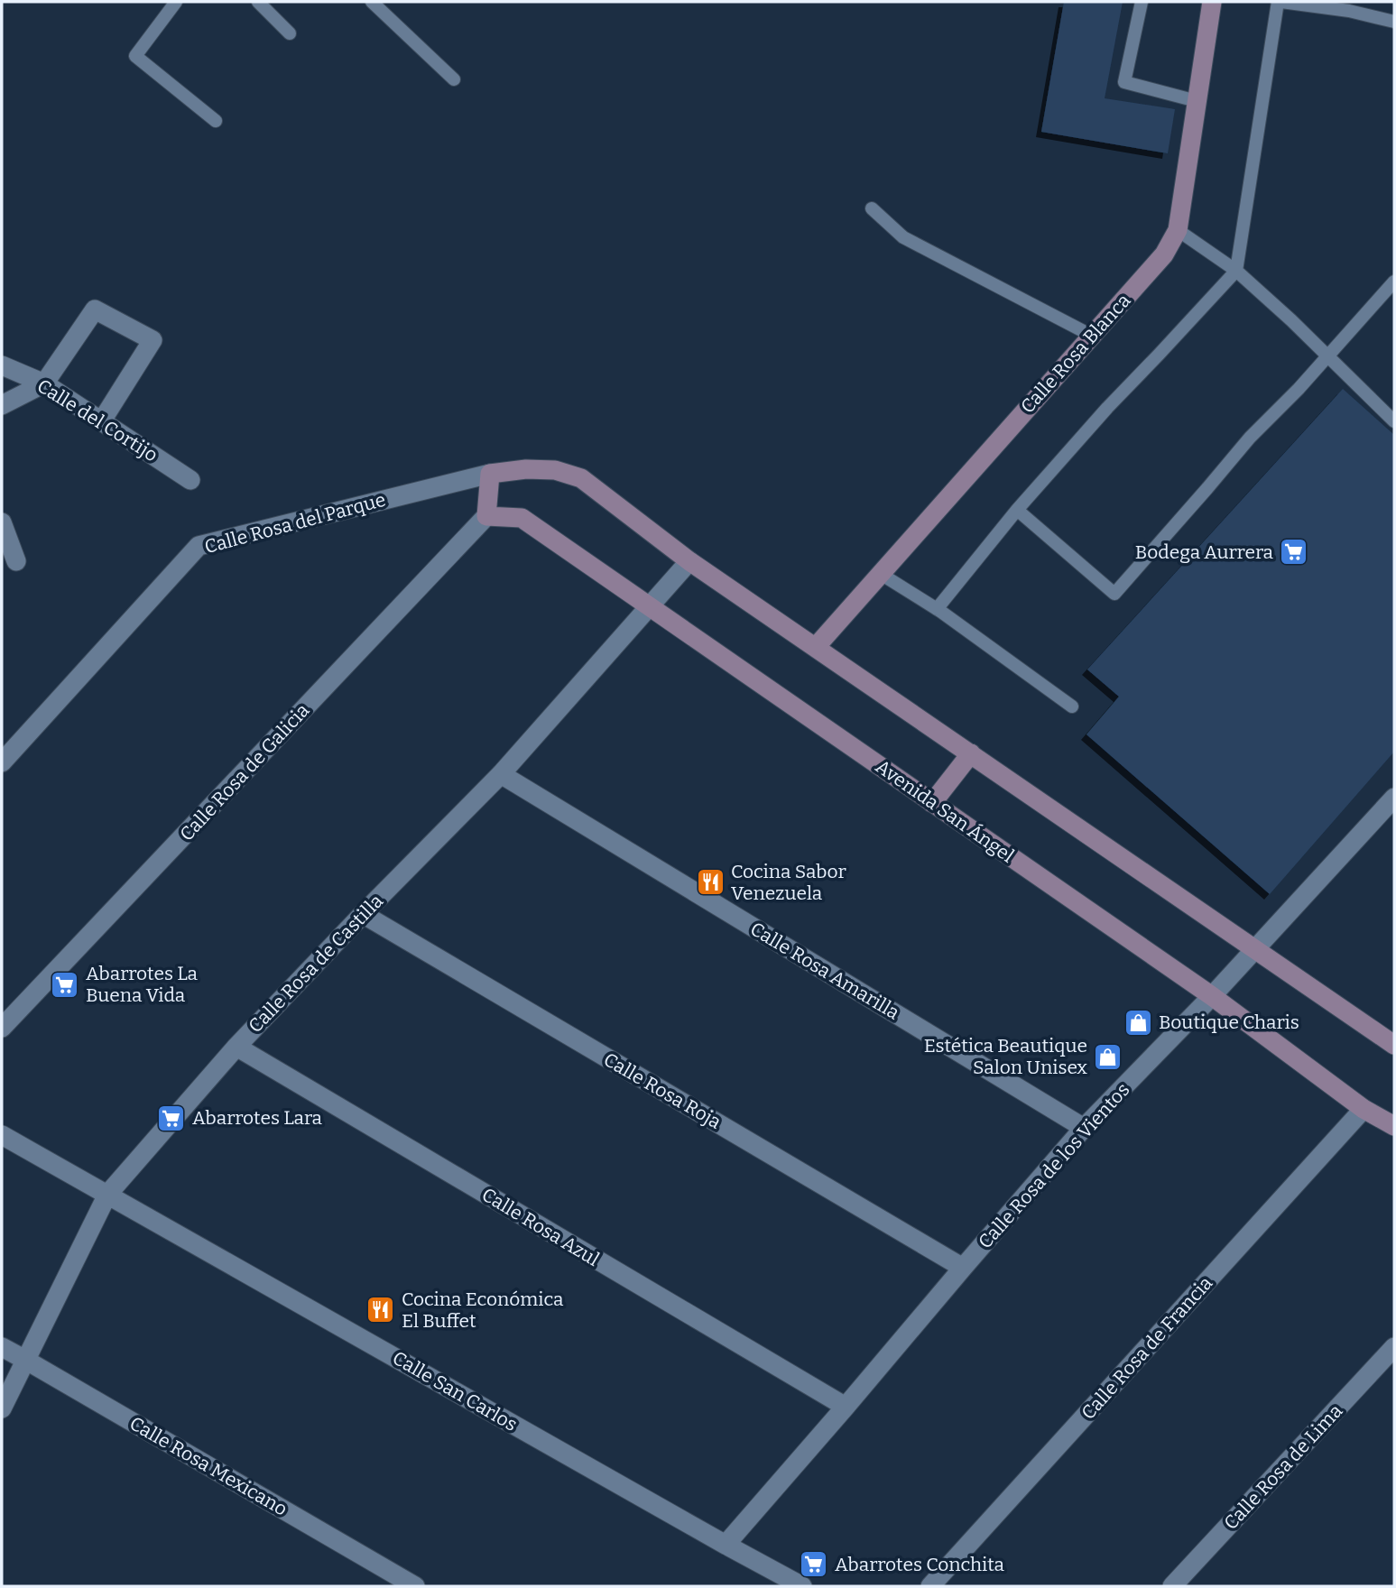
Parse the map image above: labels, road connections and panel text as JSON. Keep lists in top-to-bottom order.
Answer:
{
  "streets": {
    "street": [
      "Calle Rosa Blanca",
      "Calle del Cortijo",
      "Calle Rosa del Parque",
      "Calle Rosa de Galicia",
      "Avenida San Ángel",
      "Calle Rosa de Castilla",
      "Calle Rosa Amarilla",
      "Calle Rosa Roja",
      "Calle Rosa de los Vientos",
      "Calle Rosa Azul",
      "Calle Rosa de Francia",
      "Calle San Carlos",
      "Calle Rosa Mexicano",
      "Calle Rosa de Lima"
    ]
  },
  "crossings": [
    ["Calle Rosa de Galicia", "Avenida San Ángel"],
    ["Avenida San Ángel", "Calle Rosa de Castilla"],
    ["Avenida San Ángel", "Calle Rosa de los Vientos"],
    ["Avenida San Ángel", "Calle Rosa de Francia"],
    ["Calle Rosa de Castilla", "Calle Rosa Amarilla"],
    ["Calle Rosa de Castilla", "Calle Rosa Roja"],
    ["Calle Rosa de Castilla", "Calle Rosa Azul"],
    ["Calle Rosa de Castilla", "Calle San Carlos"],
    ["Calle Rosa de Castilla", "Calle Rosa Mexicano"],
    ["Calle Rosa Amarilla", "Calle Rosa de los Vientos"],
    ["Calle Rosa Roja", "Calle Rosa de los Vientos"],
    ["Calle Rosa de los Vientos", "Calle Rosa Azul"],
    ["Calle Rosa de los Vientos", "Calle San Carlos"]
  ],
  "places": {
    "supermarket": [
      "Bodega Aurrera",
      "Abarrotes La Buena Vida",
      "Abarrotes Lara",
      "Abarrotes Conchita"
    ],
    "restaurant": ["Cocina Sabor Venezuela", "Cocina Económica El Buffet"],
    "shop": ["Boutique Charis", "Estética Beautique Salon Unisex"]
  }
}
